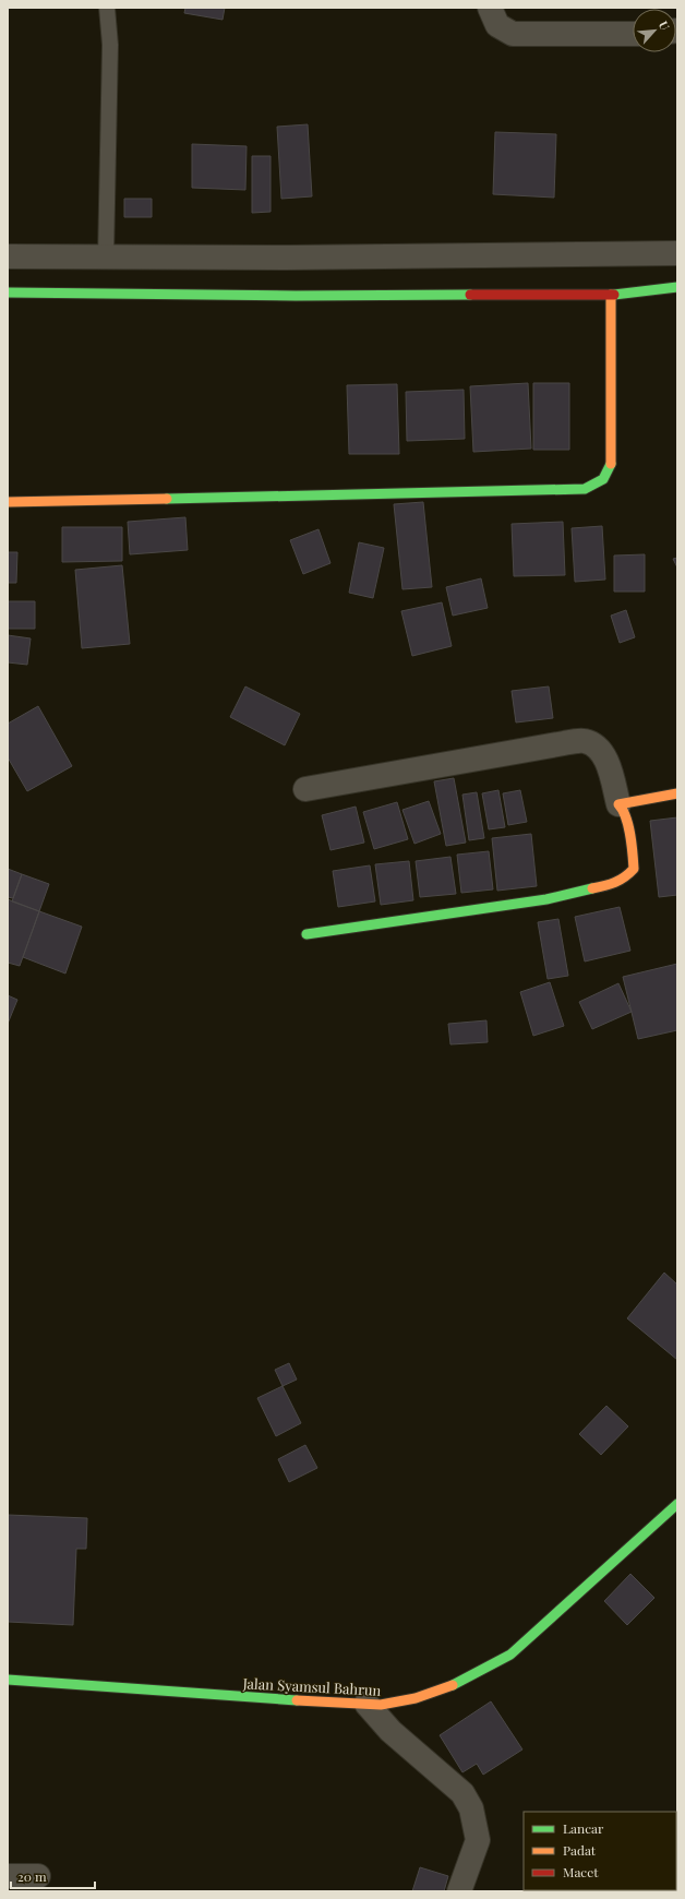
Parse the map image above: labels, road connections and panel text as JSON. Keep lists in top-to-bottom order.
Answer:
{
  "streets": {
    "street": ["Jalan Syamsul Bahrun"]
  },
  "legend": ["Lancar", "Padat", "Macet"],
  "scale_bar": "20 m",
  "north": "top right"
}
